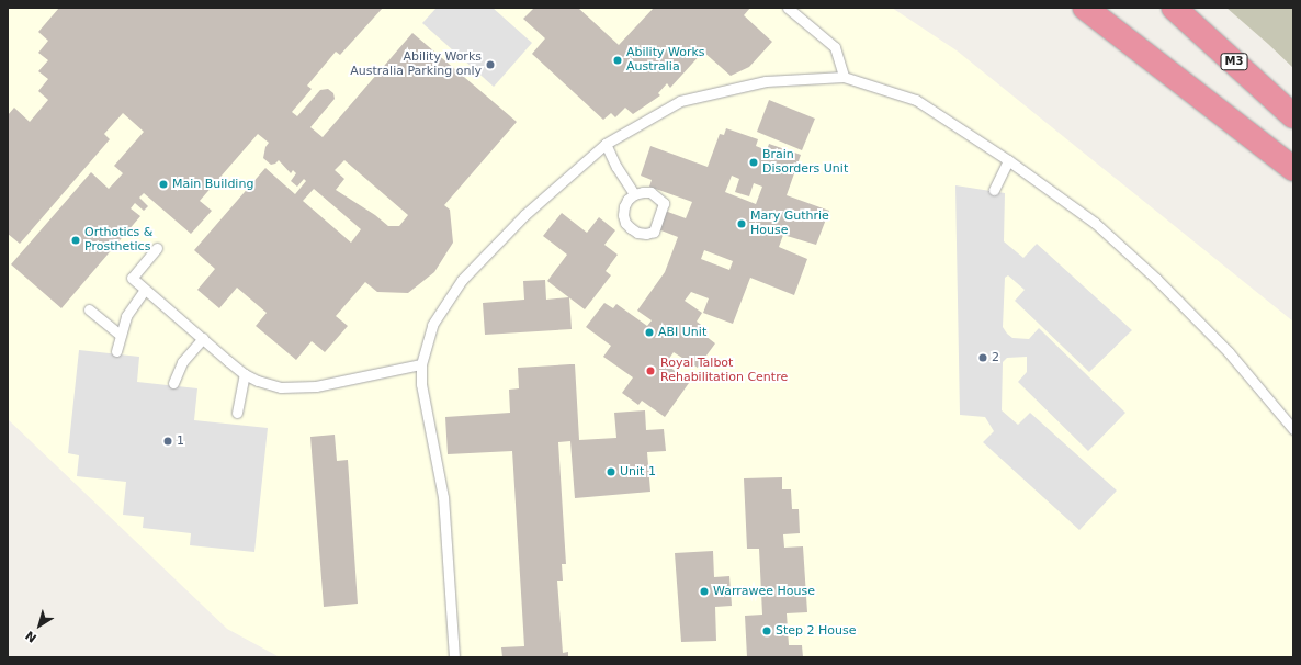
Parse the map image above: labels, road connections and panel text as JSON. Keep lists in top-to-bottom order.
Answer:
{
  "streets": {
    "highway": ["M3"]
  },
  "places": [
    "Ability Works Australia",
    "Ability Works Australia Parking only",
    "Brain Disorders Unit",
    "Main Building",
    "Mary Guthrie House",
    "Orthotics & Prosthetics",
    "ABI Unit",
    "2",
    "Royal Talbot Rehabilitation Centre",
    "1",
    "Unit 1",
    "Warrawee House",
    "Step 2 House"
  ],
  "north": "bottom left"
}
